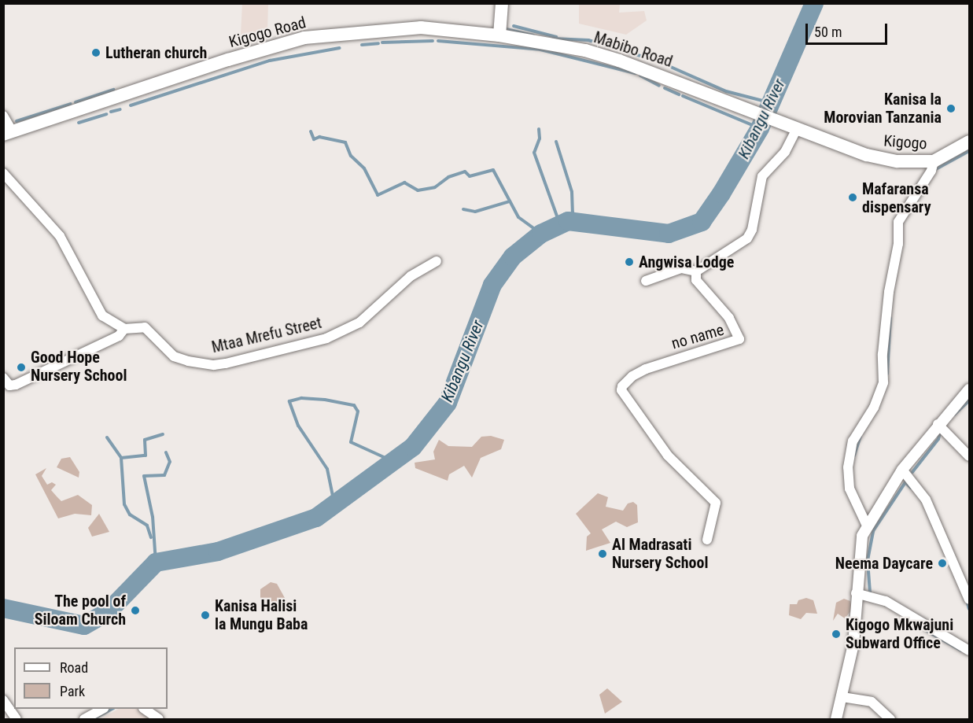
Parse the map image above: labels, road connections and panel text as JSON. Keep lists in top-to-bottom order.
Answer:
{
  "streets": {
    "main road": ["Kigogo Road", "Mabibo Road", "Kigogo"],
    "street": ["Mtaa Mrefu Street", "no name"]
  },
  "crossings": [
    ["Kigogo Road", "Mabibo Road"],
    ["Mabibo Road", "Kigogo"]
  ],
  "water": ["Kibangu River"],
  "places": [
    "Lutheran church",
    "Kanisa la Morovian Tanzania",
    "Mafaransa dispensary",
    "Angwisa Lodge",
    "Good Hope Nursery School",
    "Al Madrasati Nursery School",
    "Neema Daycare",
    "The pool of Siloam Church",
    "Kanisa Halisi la Mungu Baba",
    "Kigogo Mkwajuni Subward Office"
  ],
  "legend": ["Road", "Park"],
  "scale_bar": "50 m"
}
